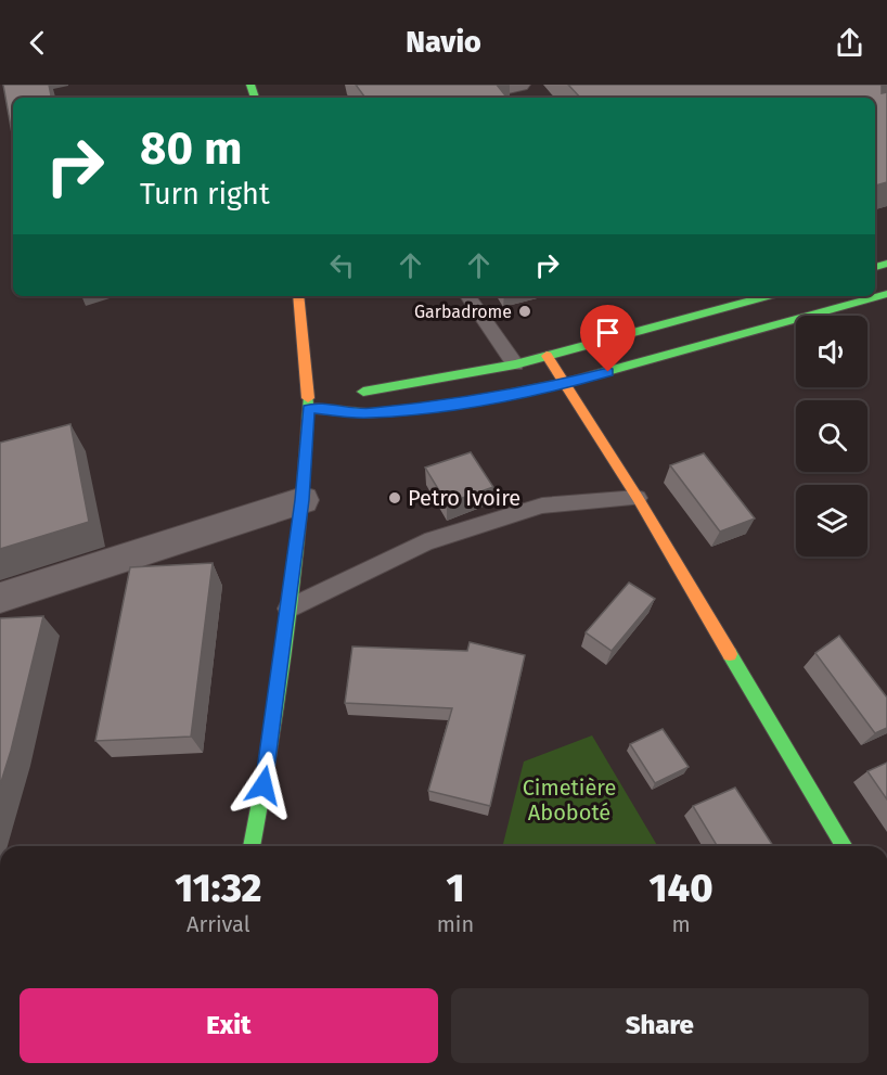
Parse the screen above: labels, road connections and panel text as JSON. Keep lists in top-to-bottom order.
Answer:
{
  "parks": ["Cimetière Aboboté"],
  "places": ["Garbadrome", "Petro Ivoire"],
  "page": {
    "header": "Navio",
    "turn": ["80 m", "Turn right"],
    "eta": [
      "11:32",
      "Arrival",
      "1",
      "min",
      "140",
      "m"
    ],
    "buttons": ["Exit", "Share"]
  }
}
